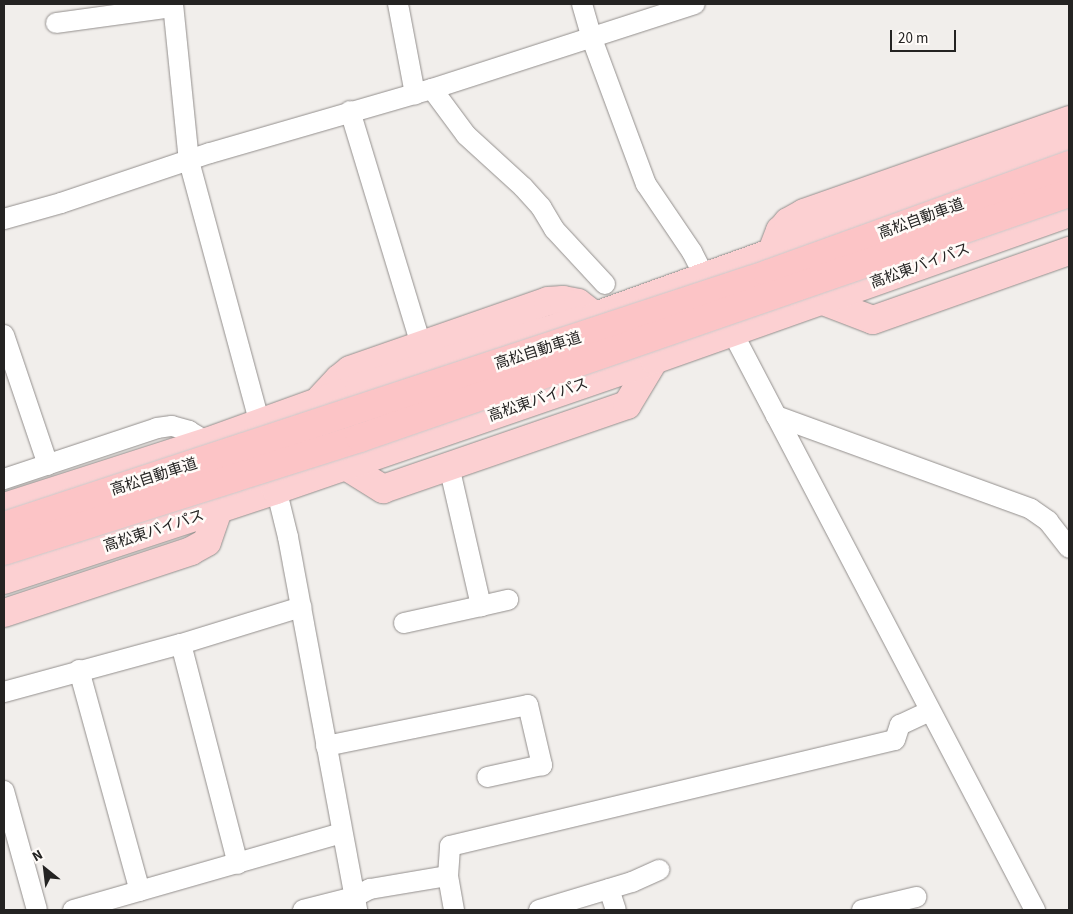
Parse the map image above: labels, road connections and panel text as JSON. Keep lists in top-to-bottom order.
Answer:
{
  "streets": {
    "highway": ["高松自動車道", "高松東バイパス"]
  },
  "scale_bar": "20 m",
  "north": "top left"
}
